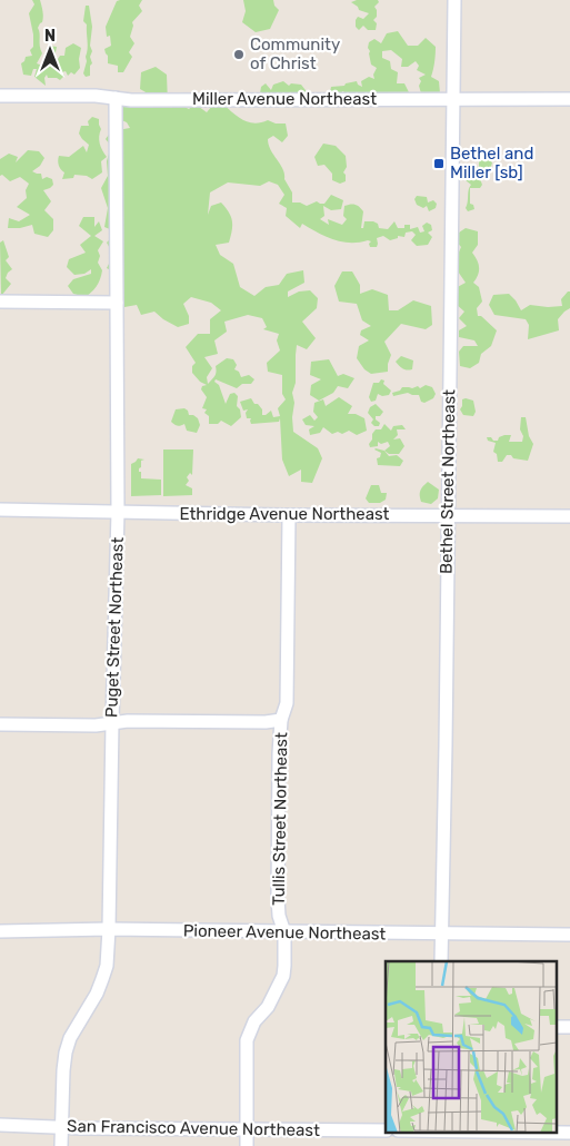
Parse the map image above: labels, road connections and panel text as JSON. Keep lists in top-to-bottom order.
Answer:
{
  "streets": {
    "street": [
      "Miller Avenue Northeast",
      "Bethel Street Northeast",
      "Ethridge Avenue Northeast",
      "Puget Street Northeast",
      "Tullis Street Northeast",
      "Pioneer Avenue Northeast",
      "San Francisco Avenue Northeast"
    ]
  },
  "crossings": [
    ["Miller Avenue Northeast", "Bethel Street Northeast"],
    ["Miller Avenue Northeast", "Puget Street Northeast"],
    ["Bethel Street Northeast", "Ethridge Avenue Northeast"],
    ["Bethel Street Northeast", "Pioneer Avenue Northeast"],
    ["Ethridge Avenue Northeast", "Puget Street Northeast"],
    ["Ethridge Avenue Northeast", "Tullis Street Northeast"],
    ["Puget Street Northeast", "Pioneer Avenue Northeast"],
    ["Puget Street Northeast", "San Francisco Avenue Northeast"],
    ["Tullis Street Northeast", "Pioneer Avenue Northeast"],
    ["Tullis Street Northeast", "San Francisco Avenue Northeast"]
  ],
  "places": {
    "other": ["Community of Christ"],
    "transit": ["Bethel and Miller [sb]"]
  },
  "north": "top"
}
